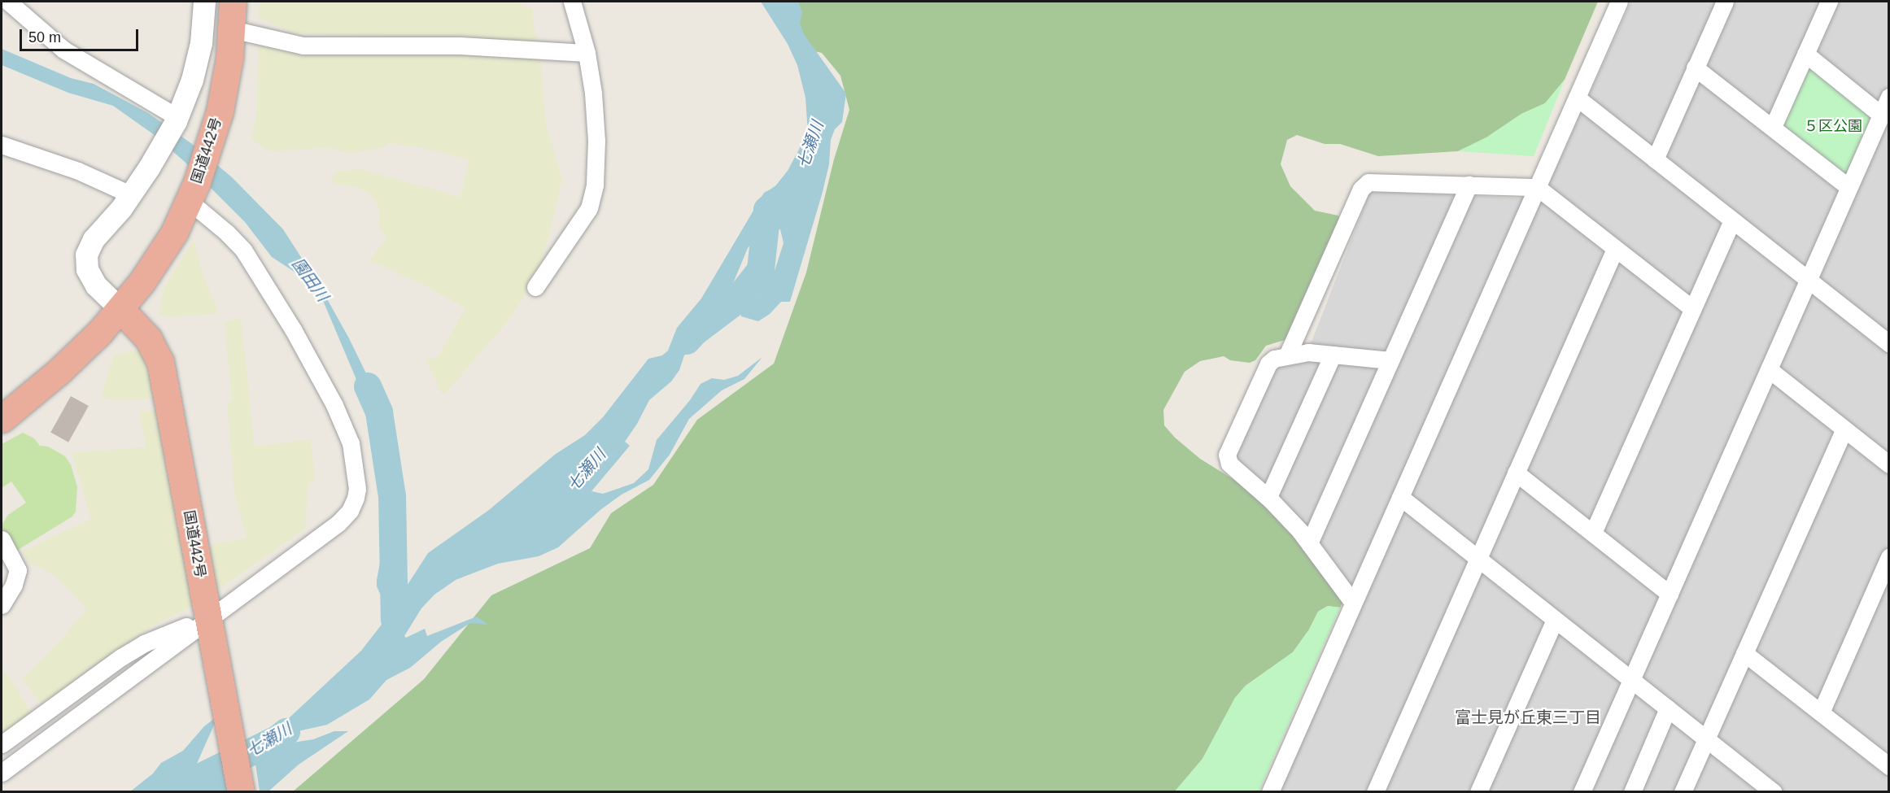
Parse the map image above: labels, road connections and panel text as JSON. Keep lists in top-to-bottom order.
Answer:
{
  "streets": {
    "highway": ["国道442号"]
  },
  "districts": ["富士見が丘東三丁目"],
  "water": ["七瀬川", "園田川"],
  "parks": ["５区公園"],
  "scale_bar": "50 m"
}
